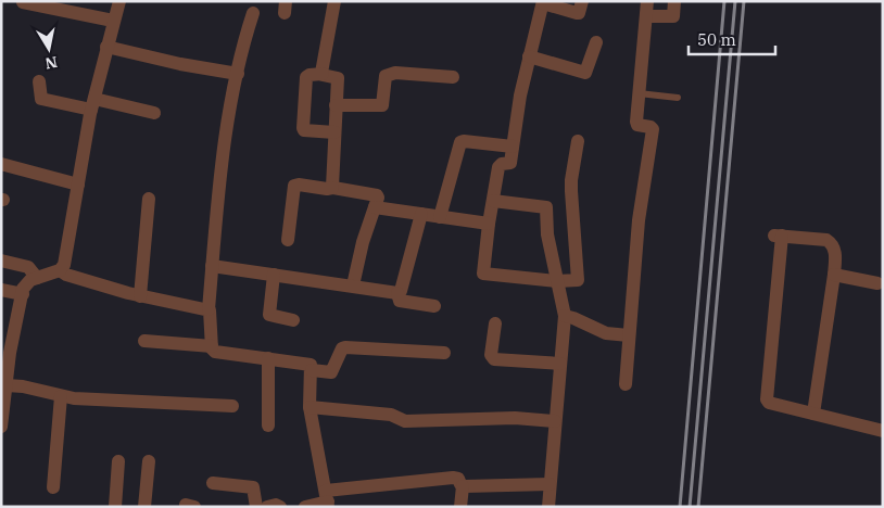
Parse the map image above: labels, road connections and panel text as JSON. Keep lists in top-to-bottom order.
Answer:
{
  "scale_bar": "50 m",
  "north": "bottom"
}
